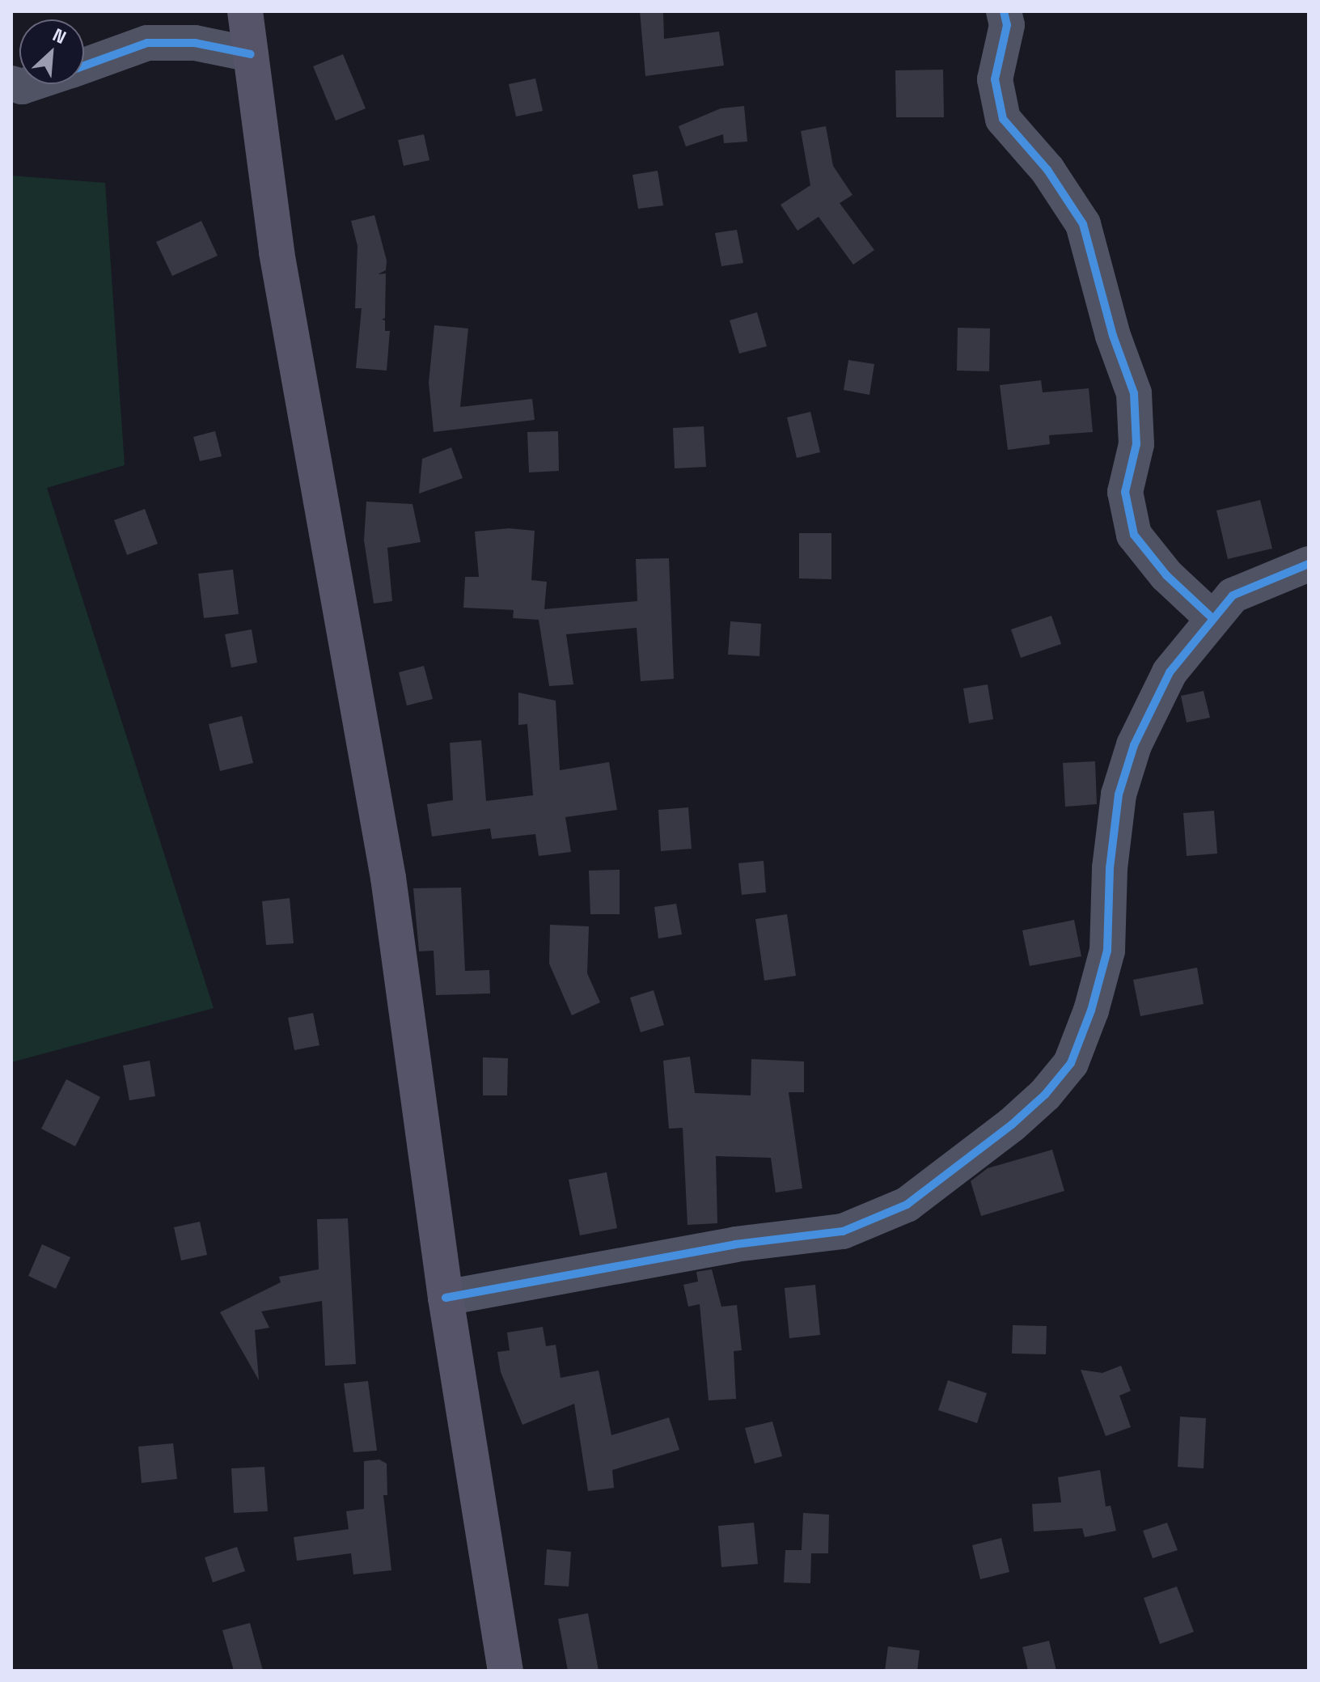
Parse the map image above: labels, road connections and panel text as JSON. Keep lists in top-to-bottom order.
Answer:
{
  "north": "top right"
}
